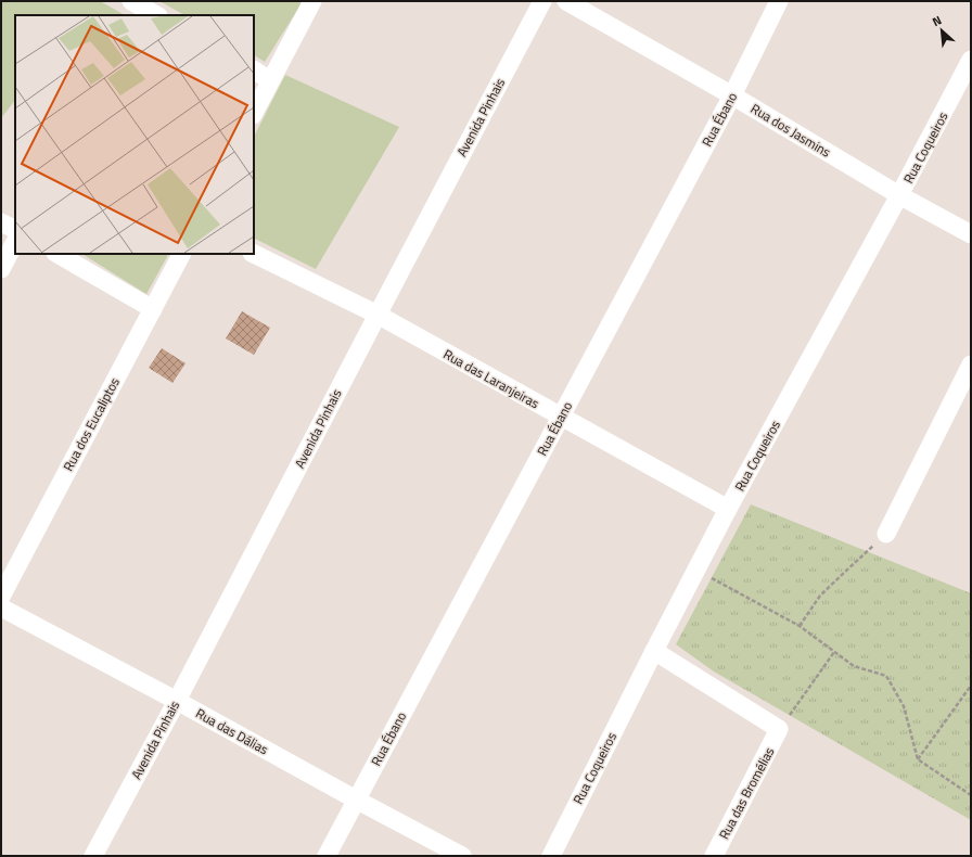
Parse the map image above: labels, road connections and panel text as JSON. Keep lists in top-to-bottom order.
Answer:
{
  "streets": {
    "street": [
      "Avenida Pinhais",
      "Rua Ébano",
      "Rua dos Jasmins",
      "Rua Coqueiros",
      "Rua das Laranjeiras",
      "Rua dos Eucaliptos",
      "Rua das Dálias",
      "Rua das Bromélias"
    ]
  },
  "crossings": [
    ["Avenida Pinhais", "Rua das Laranjeiras"],
    ["Avenida Pinhais", "Rua das Dálias"],
    ["Rua Ébano", "Rua dos Jasmins"],
    ["Rua Ébano", "Rua das Laranjeiras"],
    ["Rua Ébano", "Rua das Dálias"],
    ["Rua dos Jasmins", "Rua Coqueiros"],
    ["Rua Coqueiros", "Rua das Laranjeiras"]
  ],
  "north": "top left"
}
